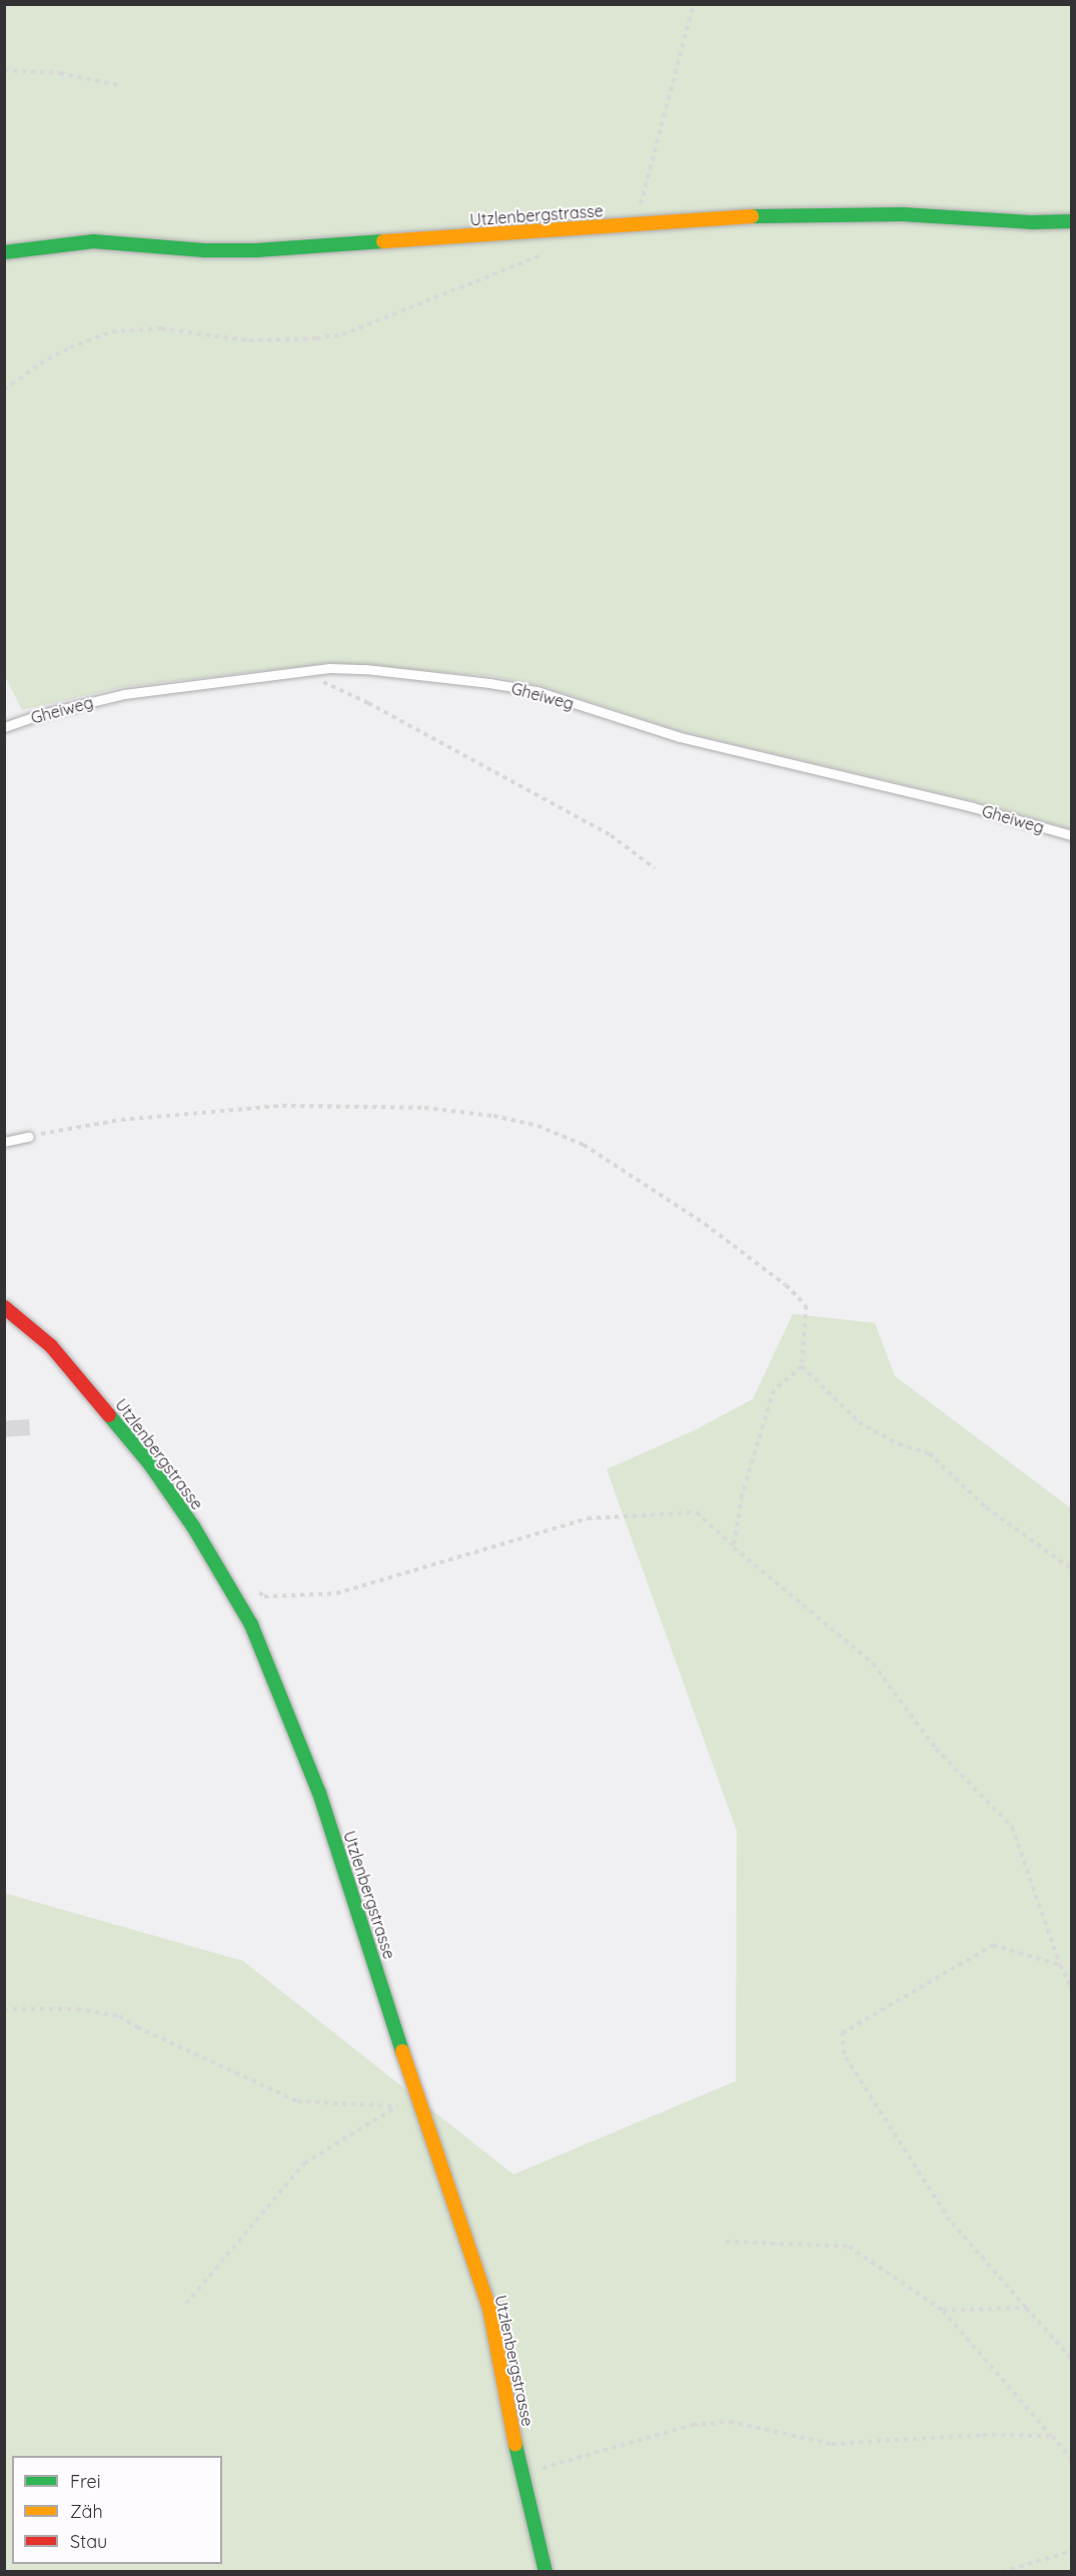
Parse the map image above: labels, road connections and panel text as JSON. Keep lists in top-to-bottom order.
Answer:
{
  "streets": {
    "street": ["Utzlenbergstrasse"],
    "lane": ["Gheiweg"]
  },
  "legend": ["Frei", "Zäh", "Stau"]
}
